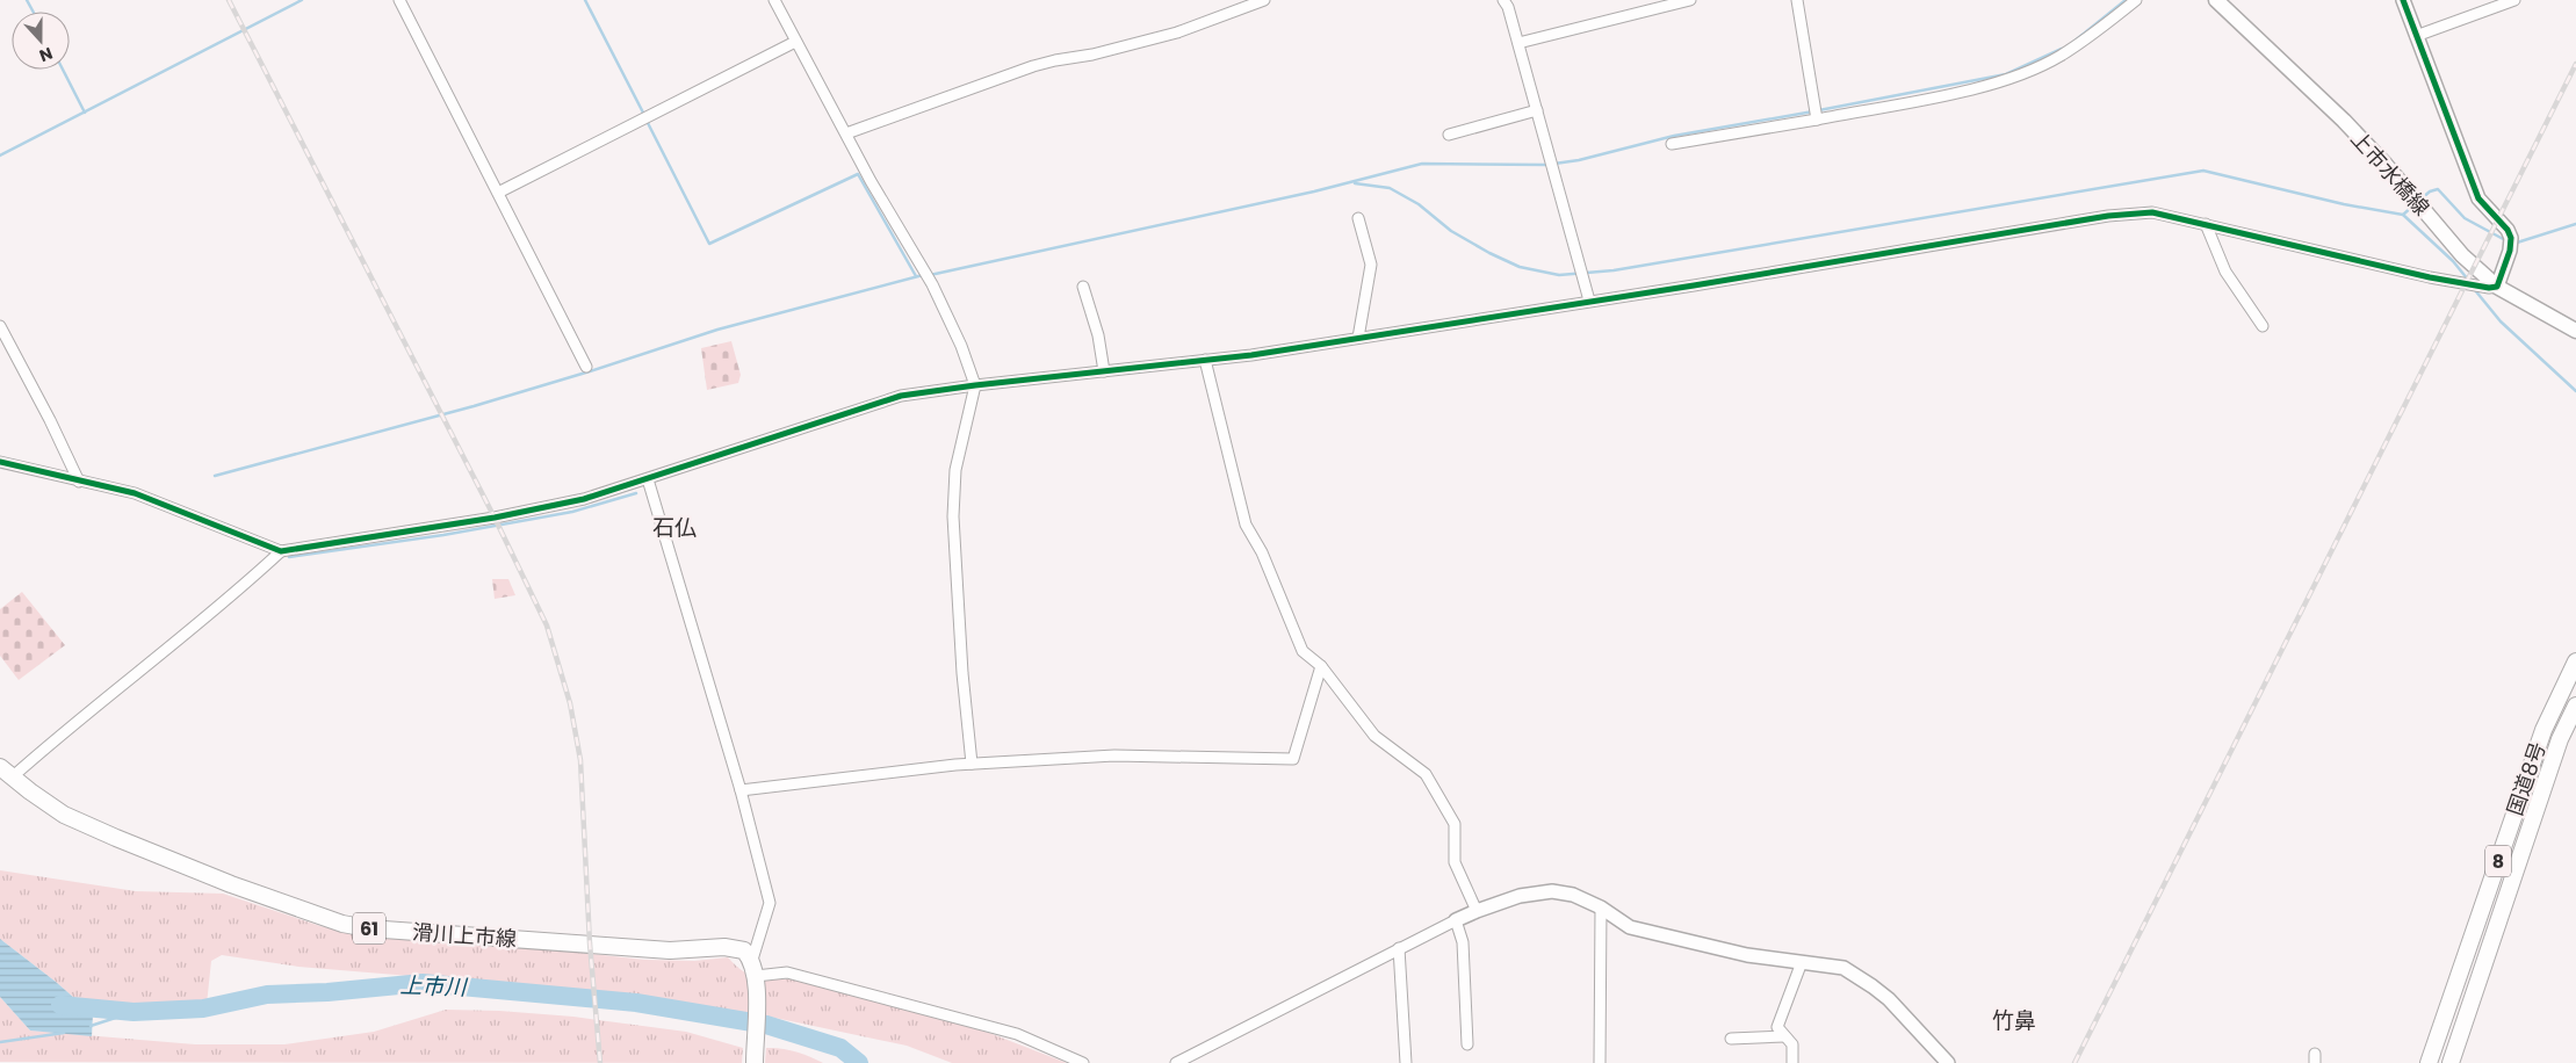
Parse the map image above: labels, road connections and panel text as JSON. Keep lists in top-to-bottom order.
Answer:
{
  "streets": {
    "main road": [
      "上市水橋線",
      "国道8号",
      "8",
      "61",
      "滑川上市線"
    ]
  },
  "districts": ["石仏", "竹鼻"],
  "water": ["上市川"],
  "north": "bottom"
}
